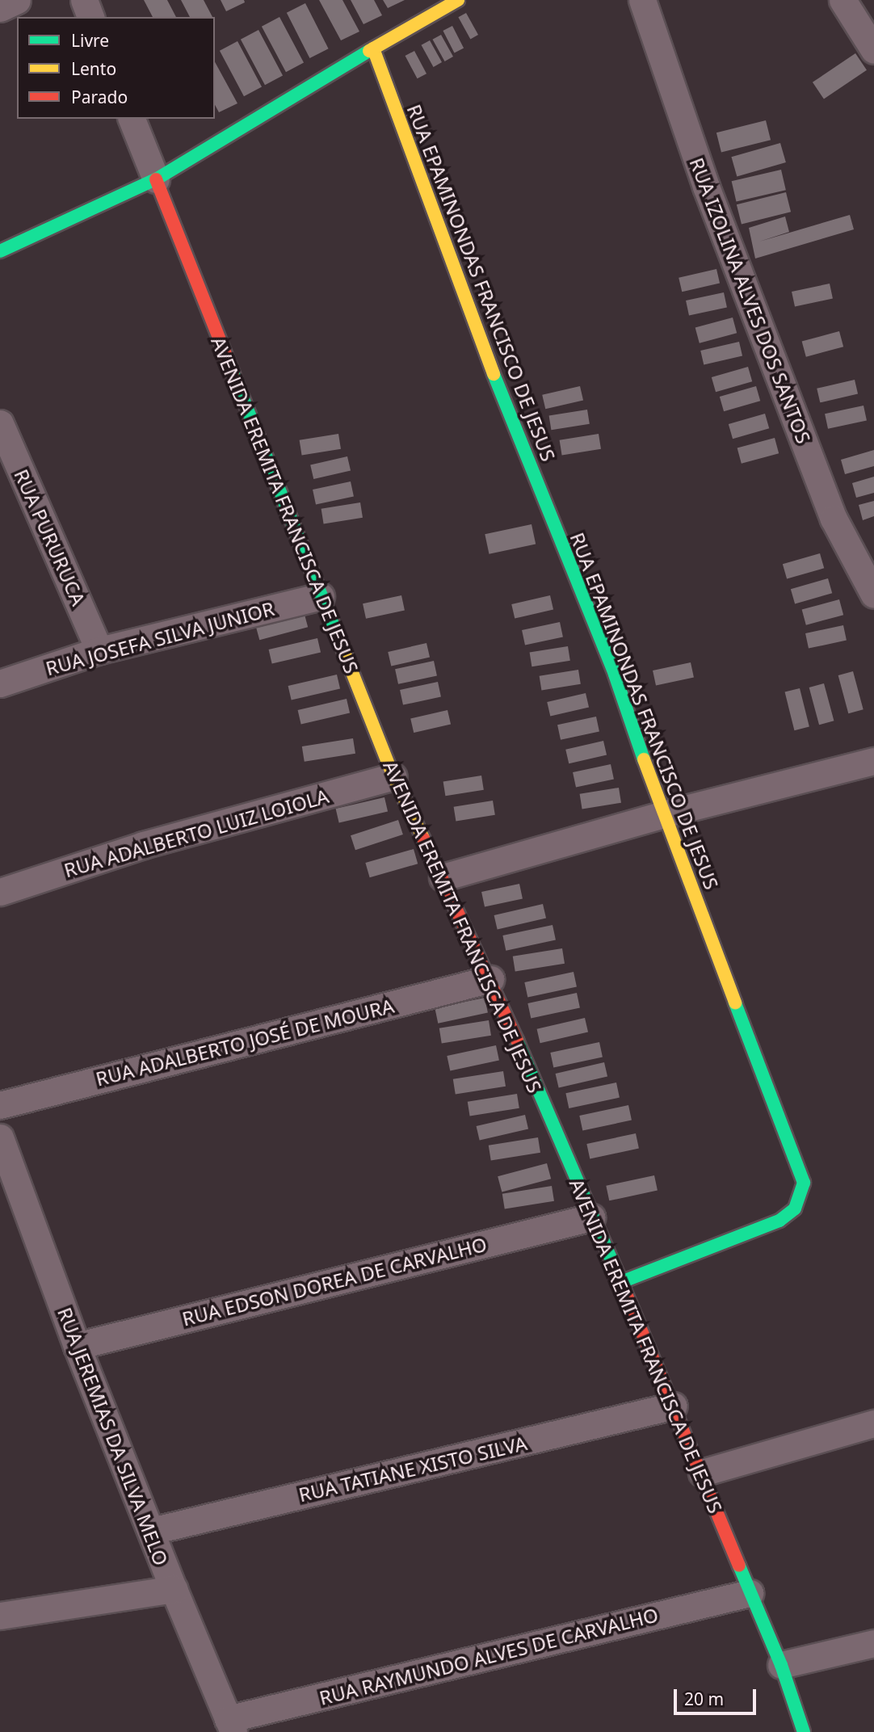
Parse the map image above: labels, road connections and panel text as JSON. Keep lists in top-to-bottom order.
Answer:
{
  "streets": {
    "street": [
      "RUA EPAMINONDAS FRANCISCO DE JESUS",
      "RUA IZOLINA ALVES DOS SANTOS",
      "AVENIDA EREMITA FRANCISCA DE JESUS",
      "RUA PURURUCA",
      "RUA JOSEFA SILVA JUNIOR",
      "RUA ADALBERTO LUIZ LOIOLA",
      "RUA ADALBERTO JOSÉ DE MOURA",
      "RUA EDSON DOREA DE CARVALHO",
      "RUA JEREMIAS DA SILVA MELO",
      "RUA TATIANE XISTO SILVA",
      "RUA RAYMUNDO ALVES DE CARVALHO"
    ]
  },
  "crossings": [
    ["RUA EPAMINONDAS FRANCISCO DE JESUS", "AVENIDA EREMITA FRANCISCA DE JESUS"],
    ["AVENIDA EREMITA FRANCISCA DE JESUS", "RUA JOSEFA SILVA JUNIOR"],
    ["AVENIDA EREMITA FRANCISCA DE JESUS", "RUA ADALBERTO LUIZ LOIOLA"],
    ["AVENIDA EREMITA FRANCISCA DE JESUS", "RUA ADALBERTO JOSÉ DE MOURA"],
    ["AVENIDA EREMITA FRANCISCA DE JESUS", "RUA EDSON DOREA DE CARVALHO"],
    ["AVENIDA EREMITA FRANCISCA DE JESUS", "RUA TATIANE XISTO SILVA"],
    ["AVENIDA EREMITA FRANCISCA DE JESUS", "RUA RAYMUNDO ALVES DE CARVALHO"],
    ["RUA PURURUCA", "RUA JOSEFA SILVA JUNIOR"],
    ["RUA EDSON DOREA DE CARVALHO", "RUA JEREMIAS DA SILVA MELO"],
    ["RUA JEREMIAS DA SILVA MELO", "RUA TATIANE XISTO SILVA"],
    ["RUA JEREMIAS DA SILVA MELO", "RUA RAYMUNDO ALVES DE CARVALHO"]
  ],
  "legend": ["Livre", "Lento", "Parado"],
  "scale_bar": "20 m"
}
